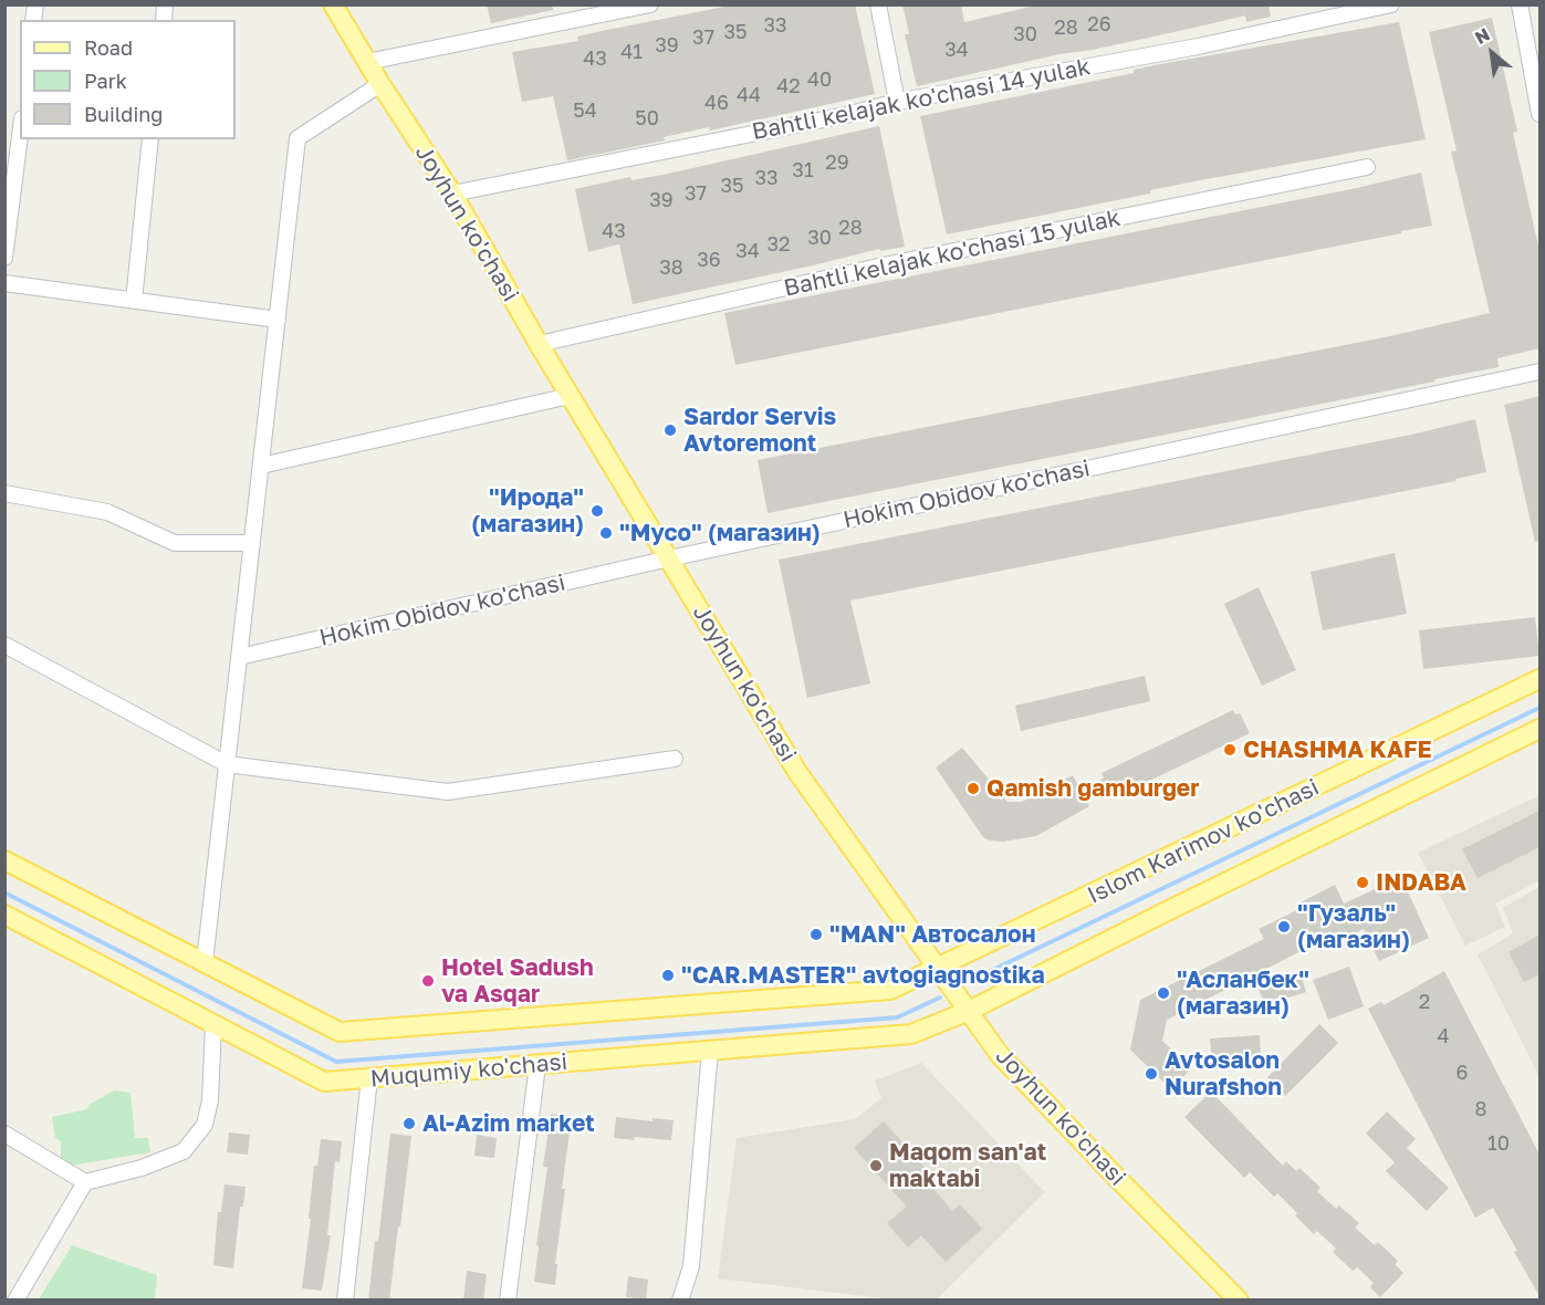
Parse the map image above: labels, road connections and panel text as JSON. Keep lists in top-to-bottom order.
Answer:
{
  "streets": {
    "main road": ["Joyhun ko'chasi", "Islom Karimov ko'chasi", "Muqumiy ko'chasi"],
    "street": ["Bahtli kelajak ko'chasi 14 yulak", "Bahtli kelajak ko'chasi 15 yulak", "Hokim Obidov ko'chasi"]
  },
  "crossings": [
    ["Bahtli kelajak ko'chasi 14 yulak", "Joyhun ko'chasi"],
    ["Joyhun ko'chasi", "Bahtli kelajak ko'chasi 15 yulak"],
    ["Joyhun ko'chasi", "Hokim Obidov ko'chasi"],
    ["Joyhun ko'chasi", "Islom Karimov ko'chasi"],
    ["Joyhun ko'chasi", "Muqumiy ko'chasi"],
    ["Islom Karimov ko'chasi", "Muqumiy ko'chasi"]
  ],
  "places": [
    "Sardor Servis Avtoremont",
    "\"Ирода\" (магазин)",
    "\"Мусо\" (магазин)",
    "CHASHMA KAFE",
    "Qamish gamburger",
    "INDABA",
    "\"Гузаль\" (магазин)",
    "\"MAN\" Автосалон",
    "\"CAR.MASTER\" avtogiagnostika",
    "Hotel Sadush va Asqar",
    "\"Асланбек\" (магазин)",
    "Avtosalon Nurafshon",
    "Al-Azim market",
    "Maqom san'at maktabi"
  ],
  "house_numbers": [
    "26",
    "33",
    "28",
    "35",
    "30",
    "37",
    "39",
    "34",
    "41",
    "43",
    "40",
    "42",
    "44",
    "46",
    "54",
    "50",
    "29",
    "31",
    "33",
    "35",
    "37",
    "39",
    "28",
    "43",
    "30",
    "32",
    "34",
    "36",
    "38",
    "2",
    "4",
    "6",
    "8",
    "10"
  ],
  "legend": ["Road", "Park", "Building"],
  "north": "top left"
}
